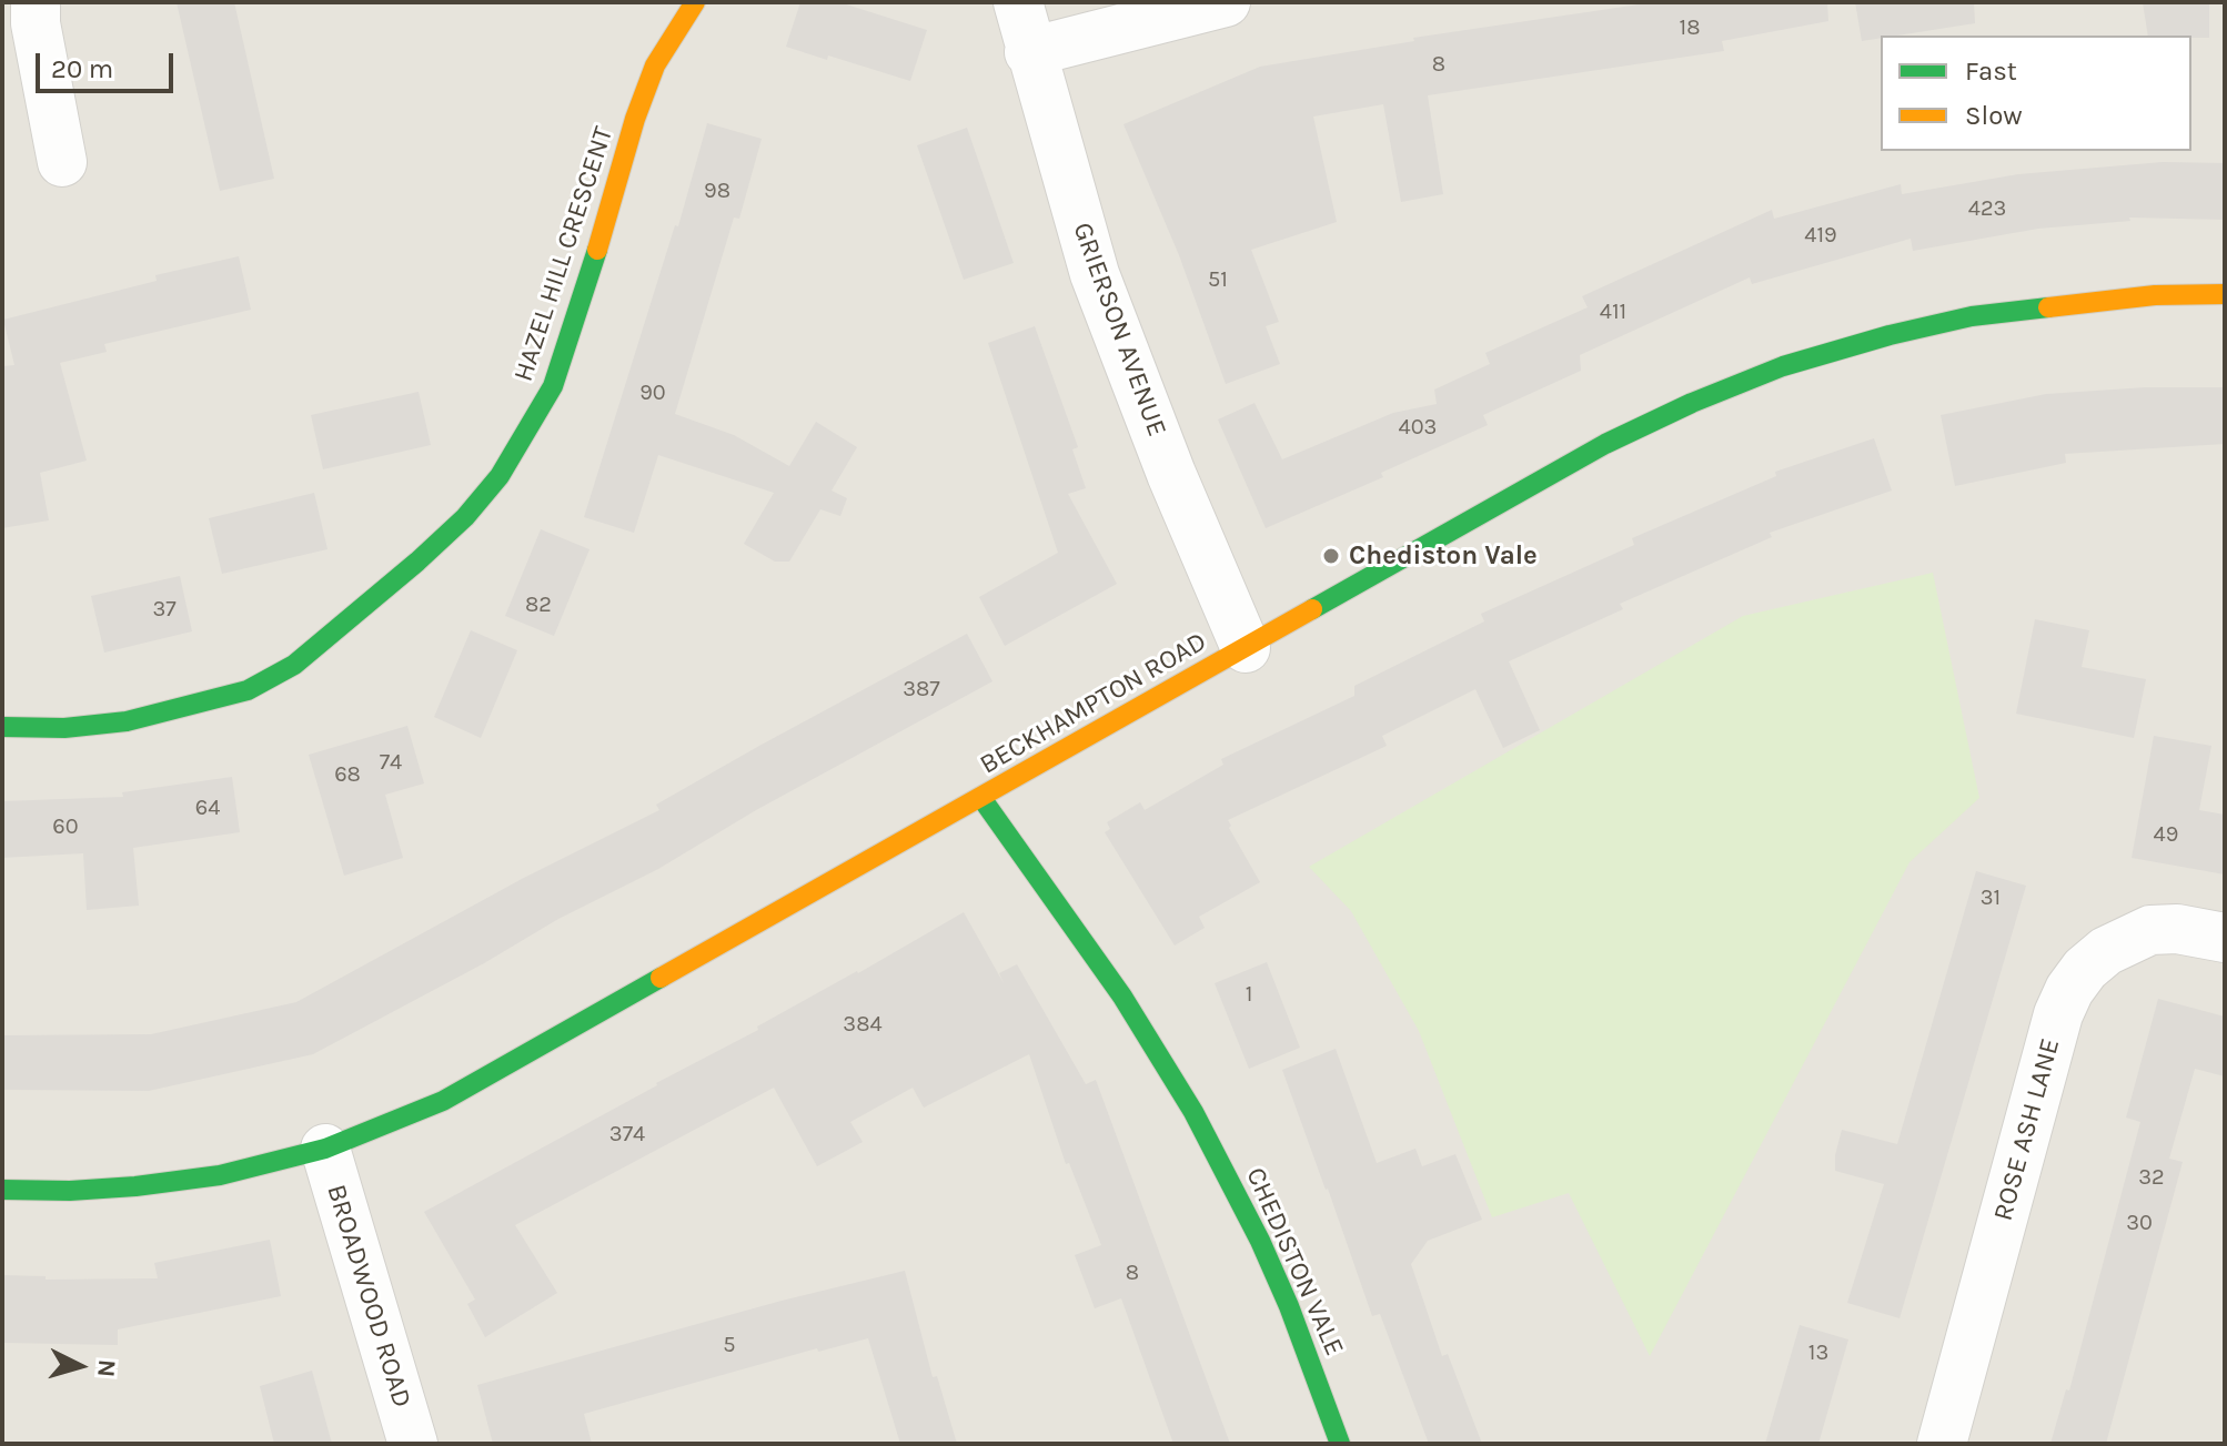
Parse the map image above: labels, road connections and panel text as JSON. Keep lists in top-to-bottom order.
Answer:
{
  "streets": {
    "street": [
      "HAZEL HILL CRESCENT",
      "GRIERSON AVENUE",
      "BECKHAMPTON ROAD",
      "ROSE ASH LANE",
      "CHEDISTON VALE",
      "BROADWOOD ROAD"
    ]
  },
  "crossings": [
    ["GRIERSON AVENUE", "BECKHAMPTON ROAD"],
    ["BECKHAMPTON ROAD", "CHEDISTON VALE"],
    ["BECKHAMPTON ROAD", "BROADWOOD ROAD"]
  ],
  "places": ["Chediston Vale"],
  "house_numbers": [
    "18",
    "8",
    "98",
    "423",
    "419",
    "51",
    "411",
    "90",
    "403",
    "82",
    "37",
    "387",
    "74",
    "68",
    "64",
    "60",
    "49",
    "31",
    "1",
    "384",
    "374",
    "32",
    "30",
    "8",
    "5",
    "13"
  ],
  "legend": ["Fast", "Slow"],
  "scale_bar": "20 m",
  "north": "right"
}
